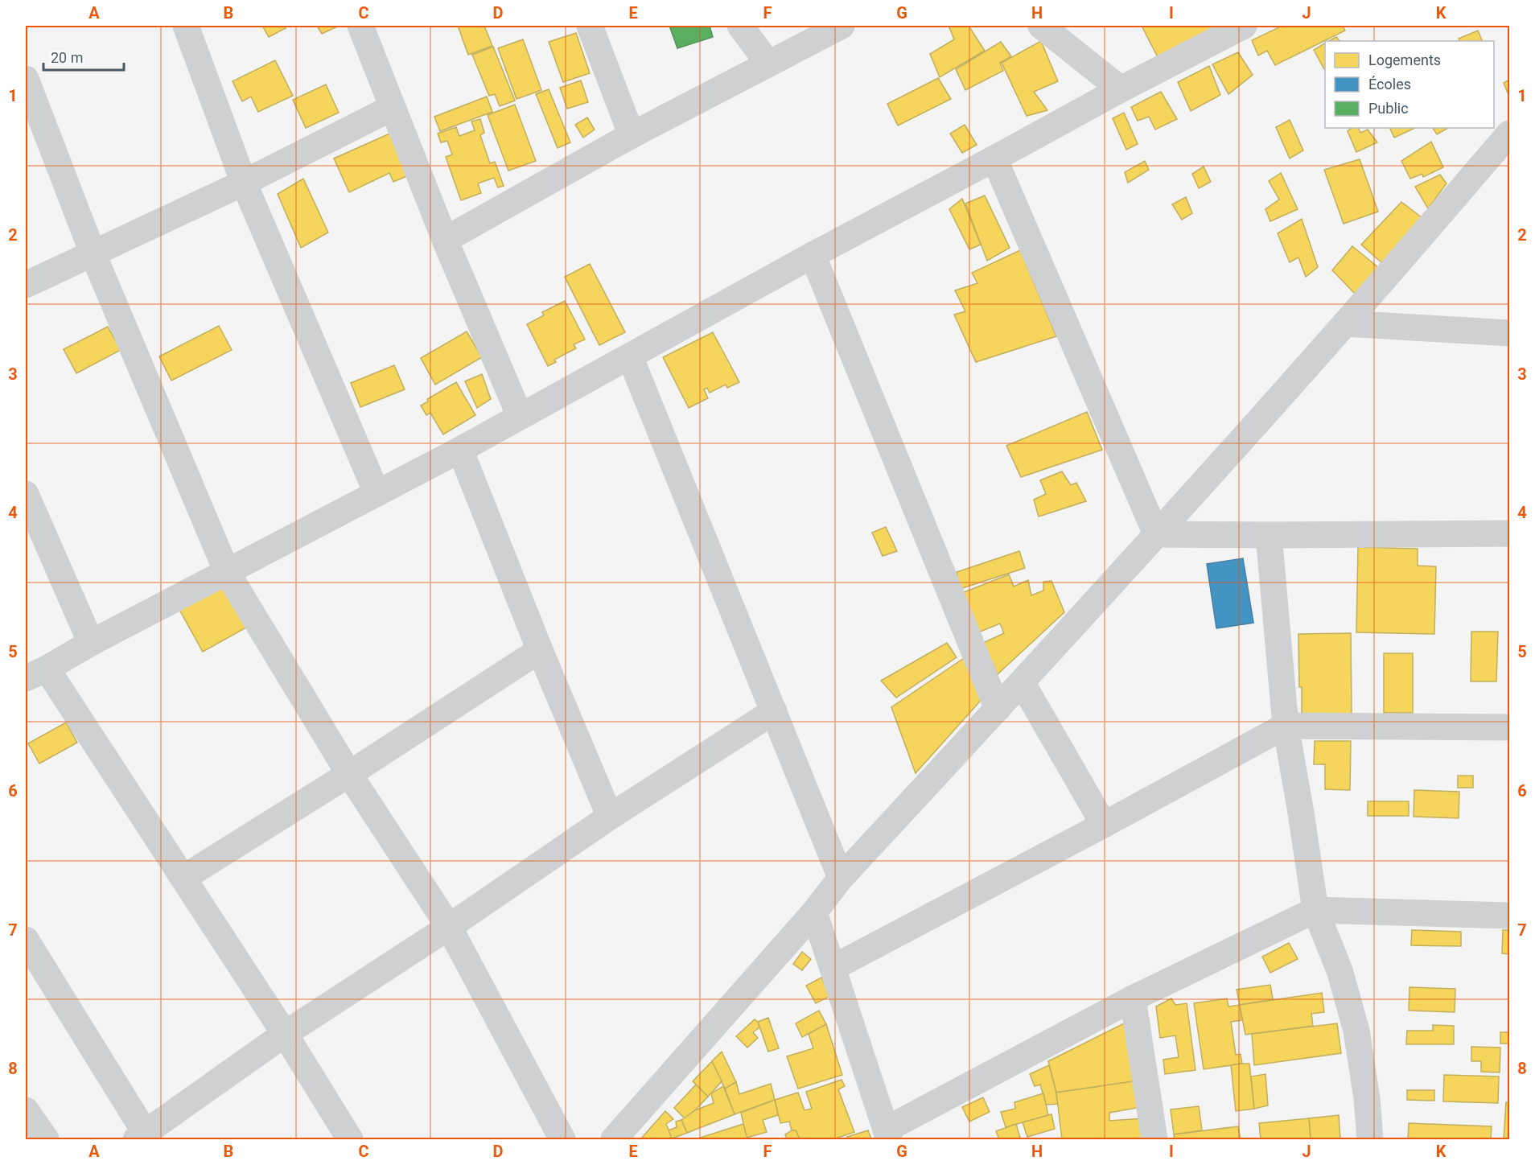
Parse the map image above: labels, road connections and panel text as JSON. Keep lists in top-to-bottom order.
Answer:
{
  "legend": ["Logements", "Écoles", "Public"],
  "scale_bar": "20 m",
  "grid": {
    "columns": [
      "A",
      "B",
      "C",
      "D",
      "E",
      "F",
      "G",
      "H",
      "I",
      "J",
      "K"
    ],
    "rows": [
      "1",
      "2",
      "3",
      "4",
      "5",
      "6",
      "7",
      "8"
    ]
  }
}
